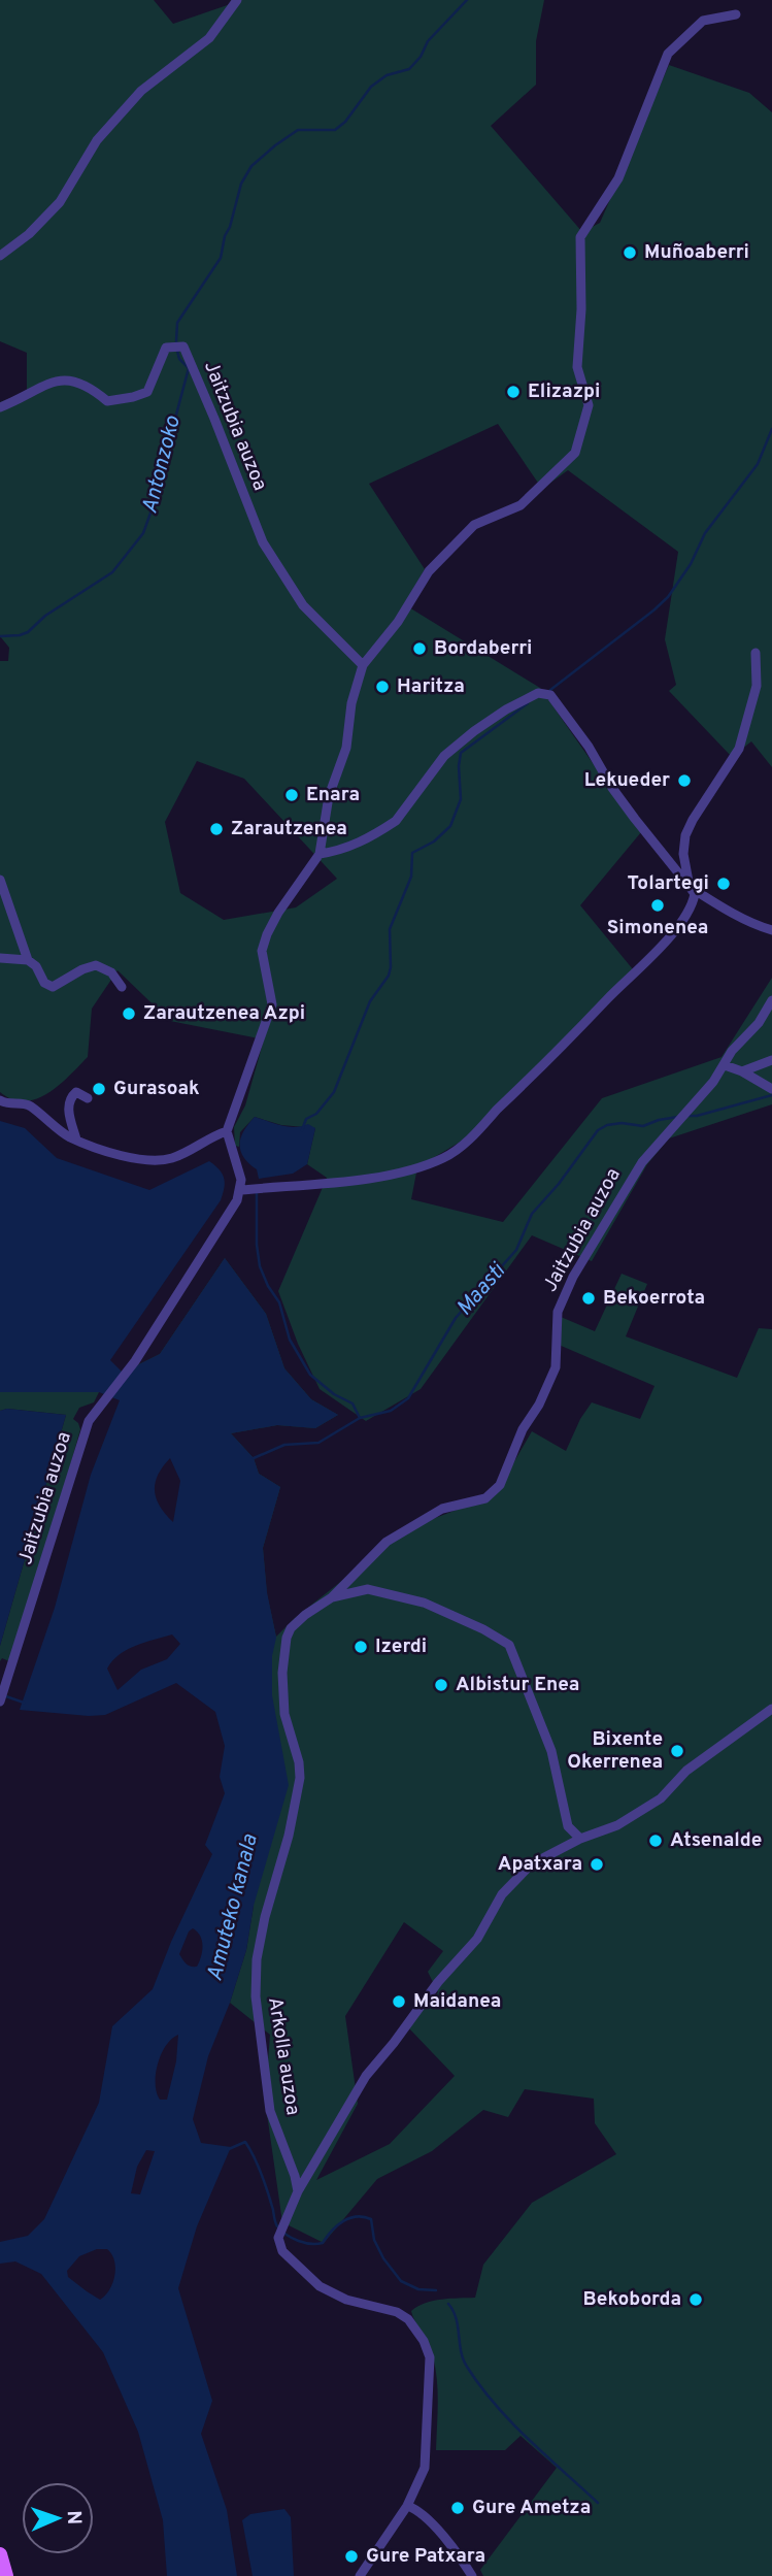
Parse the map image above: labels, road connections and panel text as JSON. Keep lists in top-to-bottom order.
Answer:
{
  "streets": {
    "street": ["Jaitzubia auzoa", "Arkolla auzoa"]
  },
  "crossings": [
    ["Jaitzubia auzoa", "Arkolla auzoa"]
  ],
  "water": ["Antonzoko", "Maasti", "Amuteko kanala"],
  "places": [
    "Muñoaberri",
    "Elizazpi",
    "Bordaberri",
    "Haritza",
    "Lekueder",
    "Enara",
    "Zarautzenea",
    "Tolartegi",
    "Simonenea",
    "Zarautzenea Azpi",
    "Gurasoak",
    "Bekoerrota",
    "Izerdi",
    "Albistur Enea",
    "Bixente Okerrenea",
    "Atsenalde",
    "Apatxara",
    "Maidanea",
    "Bekoborda",
    "Gure Ametza",
    "Gure Patxara"
  ],
  "north": "right"
}
